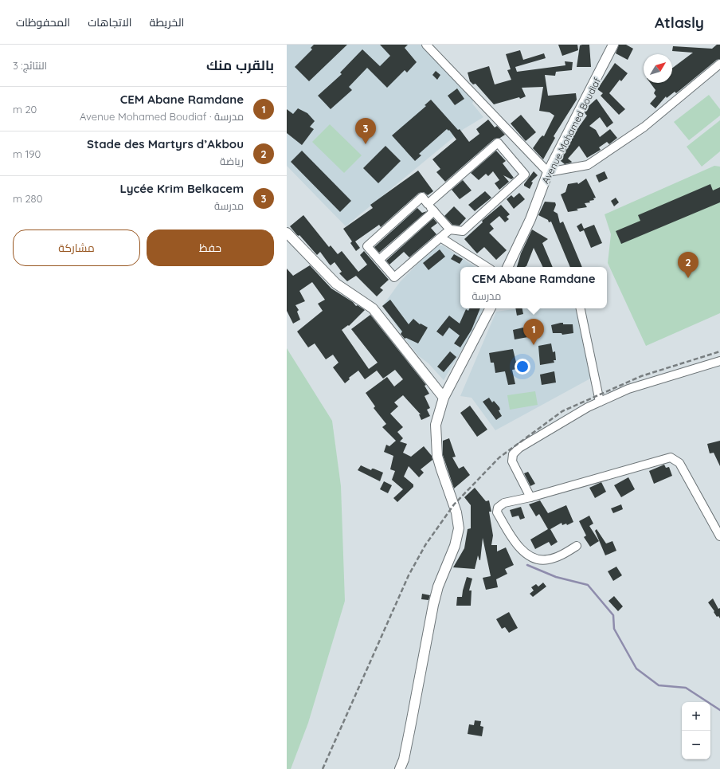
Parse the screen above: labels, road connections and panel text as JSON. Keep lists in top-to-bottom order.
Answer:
{
  "streets": {
    "street": ["Avenue Mohamed Boudiaf"]
  },
  "north": "top right",
  "page": {
    "header": "Atlasly",
    "nav": ["الخريطة", "الاتجاهات", "المحفوظات"],
    "heading": ["بالقرب منك", "النتائج: 3"],
    "list": [
      {
        "mark": "1",
        "name": "CEM Abane Ramdane",
        "note": "مدرسة · Avenue Mohamed Boudiaf",
        "value": "20 m"
      },
      {
        "mark": "2",
        "name": "Stade des Martyrs d’Akbou",
        "note": "رياضة",
        "value": "190 m"
      },
      {
        "mark": "3",
        "name": "Lycée Krim Belkacem",
        "note": "مدرسة",
        "value": "280 m"
      }
    ],
    "pins": ["3", "2", "1"],
    "buttons": ["حفظ", "مشاركة"],
    "popup": ["CEM Abane Ramdane", "مدرسة"],
    "map_buttons": ["+", "−"]
  }
}
